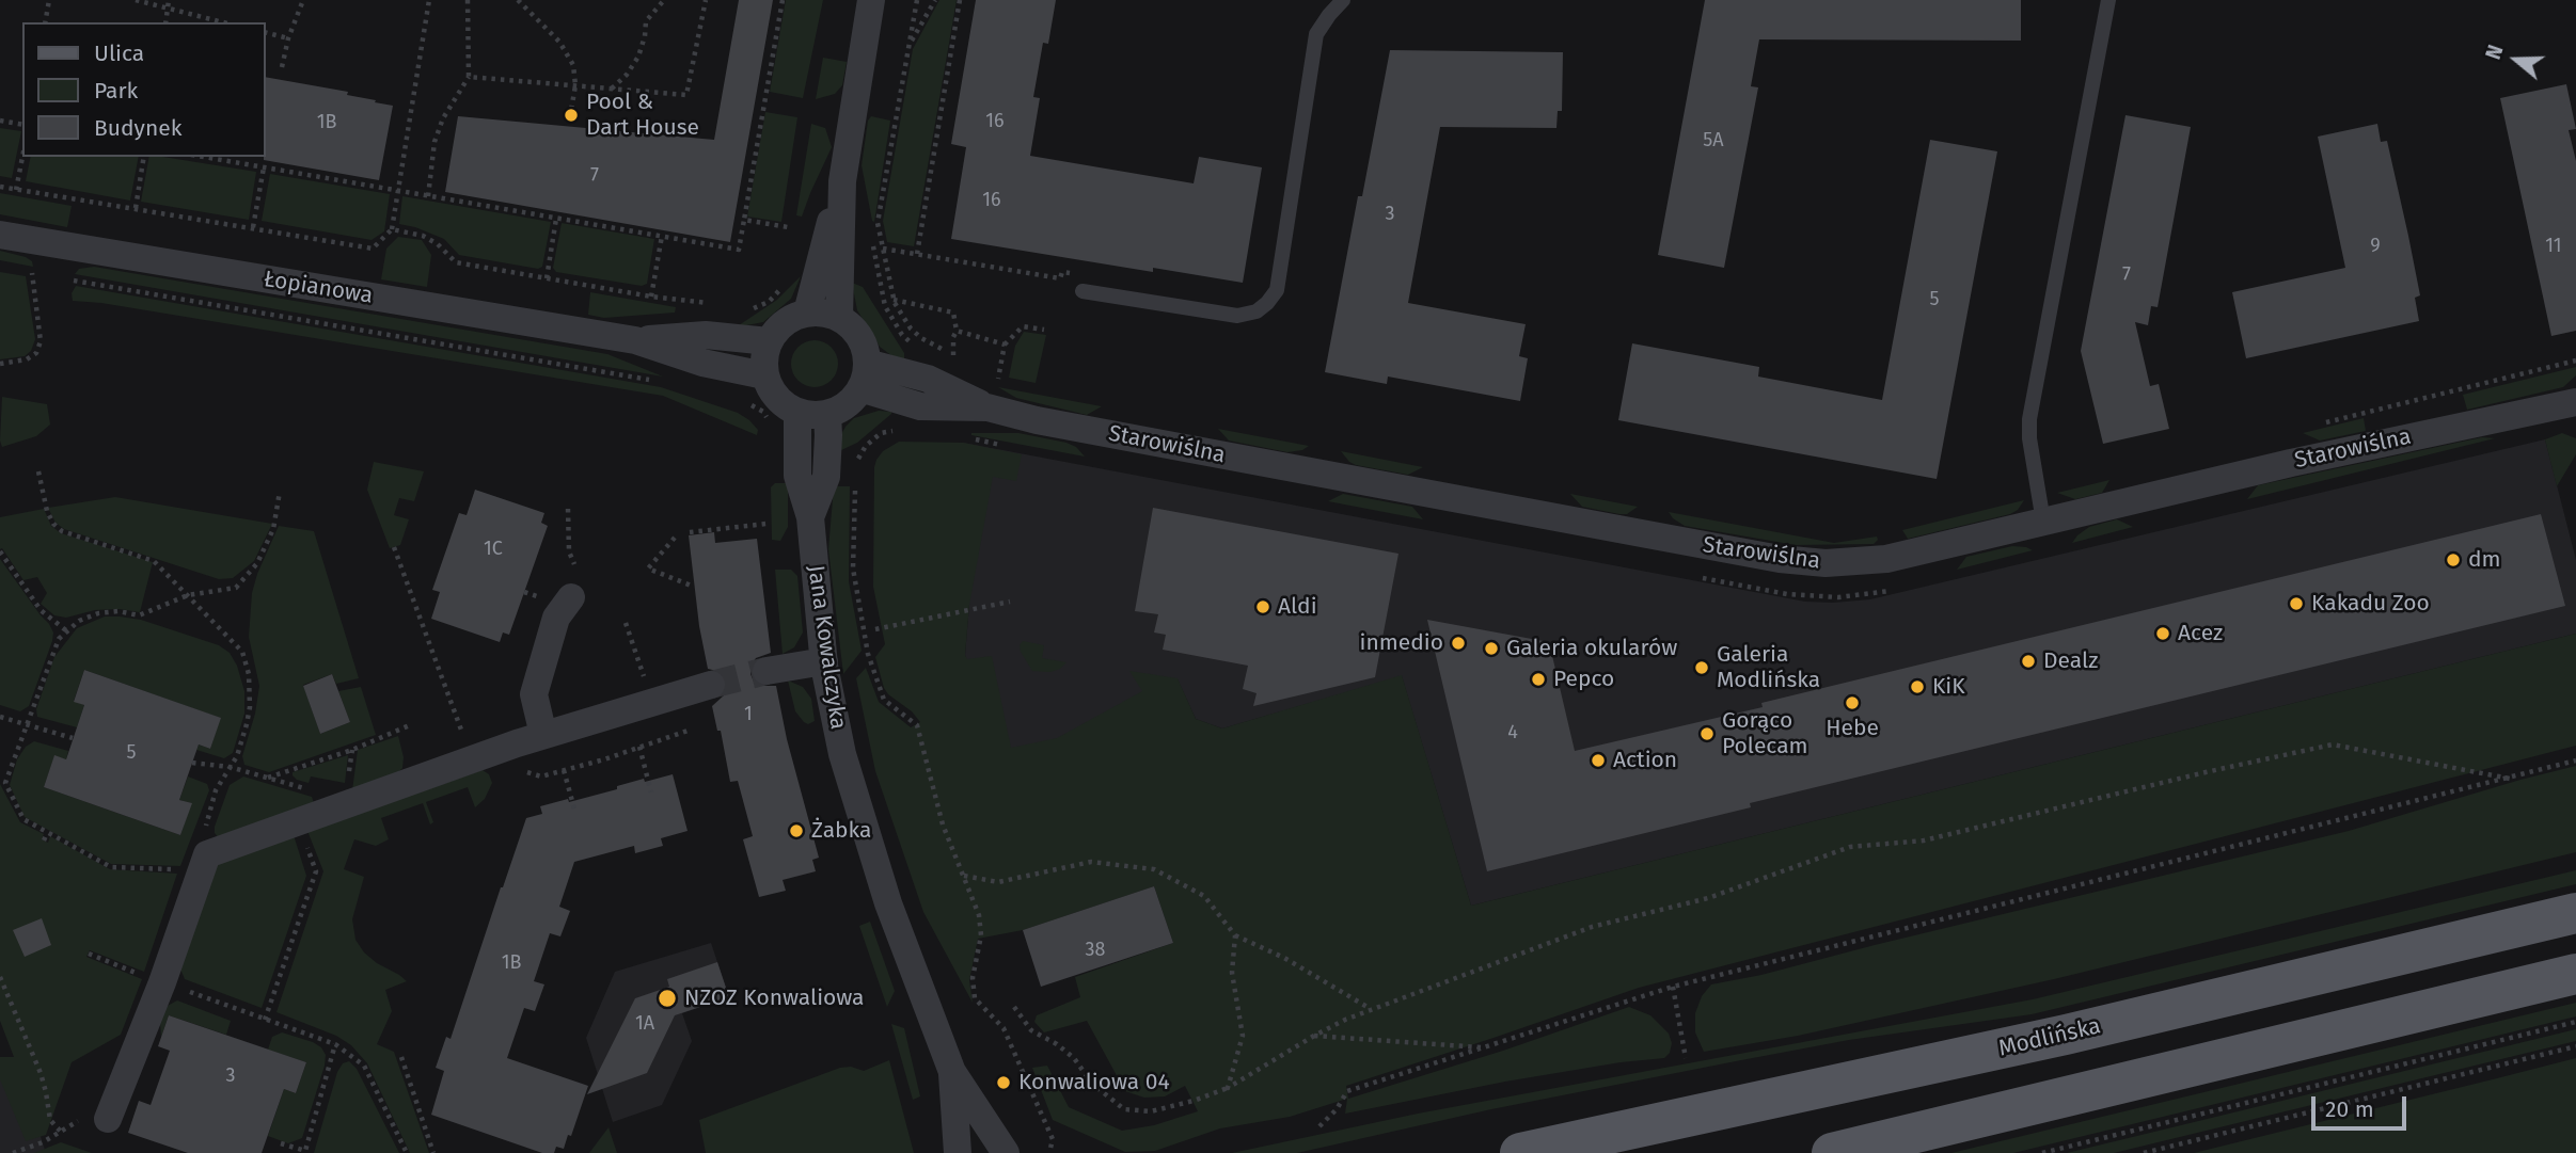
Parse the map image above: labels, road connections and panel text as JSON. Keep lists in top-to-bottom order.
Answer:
{
  "streets": {
    "main road": ["Modlińska"],
    "street": ["Łopianowa", "Starowiślna", "Jana Kowalczyka"]
  },
  "crossings": [
    ["Łopianowa", "Starowiślna"],
    ["Łopianowa", "Jana Kowalczyka"],
    ["Starowiślna", "Jana Kowalczyka"]
  ],
  "places": [
    "Pool & Dart House",
    "dm",
    "Kakadu Zoo",
    "Aldi",
    "Acez",
    "inmedio",
    "Galeria okularów",
    "Dealz",
    "Galeria Modlińska",
    "Pepco",
    "KiK",
    "Hebe",
    "Gorąco Polecam",
    "Action",
    "Żabka",
    "NZOZ Konwaliowa",
    "Konwaliowa 04"
  ],
  "house_numbers": [
    "16",
    "1B",
    "5A",
    "7",
    "16",
    "3",
    "9",
    "11",
    "7",
    "5",
    "1C",
    "1",
    "4",
    "5",
    "38",
    "1B",
    "1A",
    "3"
  ],
  "legend": ["Ulica", "Park", "Budynek"],
  "scale_bar": "20 m",
  "north": "left"
}
